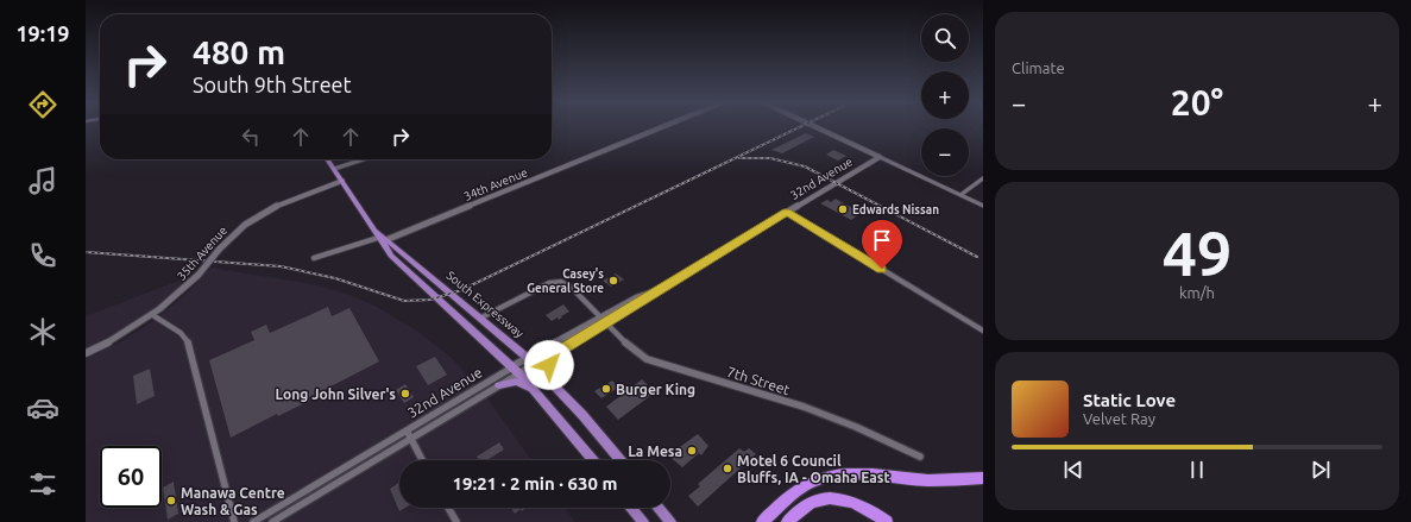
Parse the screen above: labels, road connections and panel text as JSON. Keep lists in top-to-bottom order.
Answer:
{
  "streets": {
    "main road": ["South Expressway"],
    "street": [
      "32nd Avenue",
      "34th Avenue",
      "35th Avenue",
      "7th Street"
    ]
  },
  "crossings": [
    ["32nd Avenue", "South Expressway"],
    ["32nd Avenue", "7th Street"],
    ["34th Avenue", "South Expressway"],
    ["35th Avenue", "South Expressway"],
    ["South Expressway", "7th Street"]
  ],
  "places": [
    "Edwards Nissan",
    "Casey's General Store",
    "Burger King",
    "Long John Silver's",
    "La Mesa",
    "Motel 6 Council Bluffs, IA - Omaha East",
    "Manawa Centre Wash & Gas"
  ],
  "page": {
    "tabs": "19:19",
    "tile": [
      "Climate",
      ["49", "km/h"]
    ],
    "map_buttons": ["+", "−"],
    "turn": ["480 m", "South 9th Street"],
    "heat": ["−", "20°", "+"],
    "song": ["Static Love", "Velvet Ray"],
    "limit": "60",
    "trip": "19:21 · 2 min · 630 m"
  }
}
